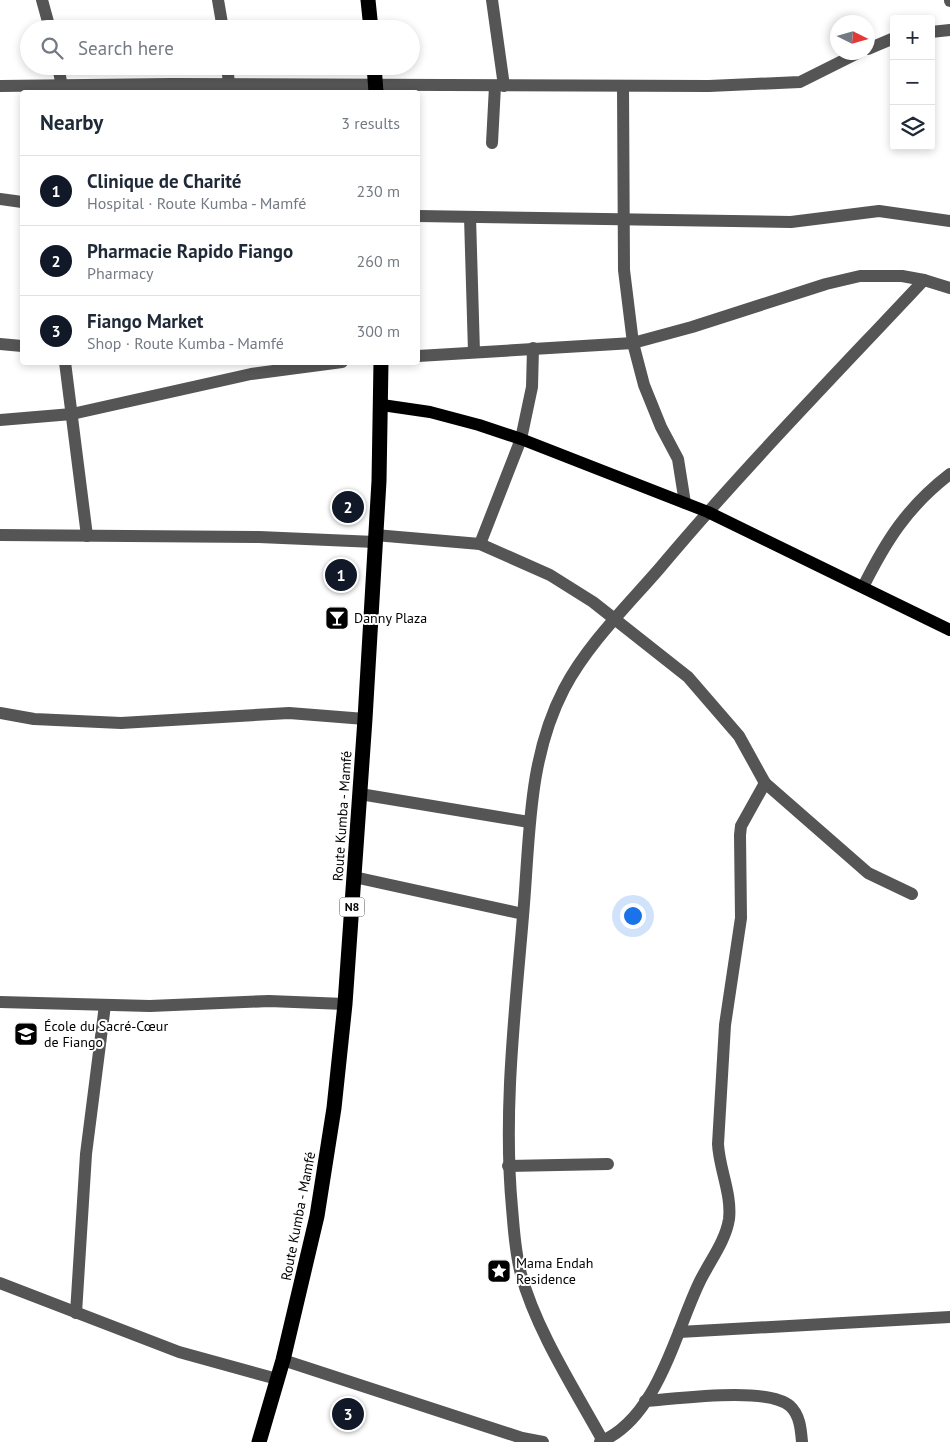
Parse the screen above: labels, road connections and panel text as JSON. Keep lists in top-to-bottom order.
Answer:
{
  "streets": {
    "highway": ["Route Kumba - Mamfé", "N8"]
  },
  "places": {
    "bar": ["Danny Plaza"],
    "school or university": ["École du Sacré-Cœur de Fiango"],
    "place": ["Mama Endah Residence"]
  },
  "north": "right",
  "page": {
    "map_buttons": ["+", "−"],
    "search": "Search here",
    "heading": ["Nearby", "3 results"],
    "list": [
      {
        "mark": "1",
        "name": "Clinique de Charité",
        "note": "Hospital · Route Kumba - Mamfé",
        "value": "230 m"
      },
      {
        "mark": "2",
        "name": "Pharmacie Rapido Fiango",
        "note": "Pharmacy",
        "value": "260 m"
      },
      {
        "mark": "3",
        "name": "Fiango Market",
        "note": "Shop · Route Kumba - Mamfé",
        "value": "300 m"
      }
    ],
    "pins": ["2", "1", "3"]
  }
}
